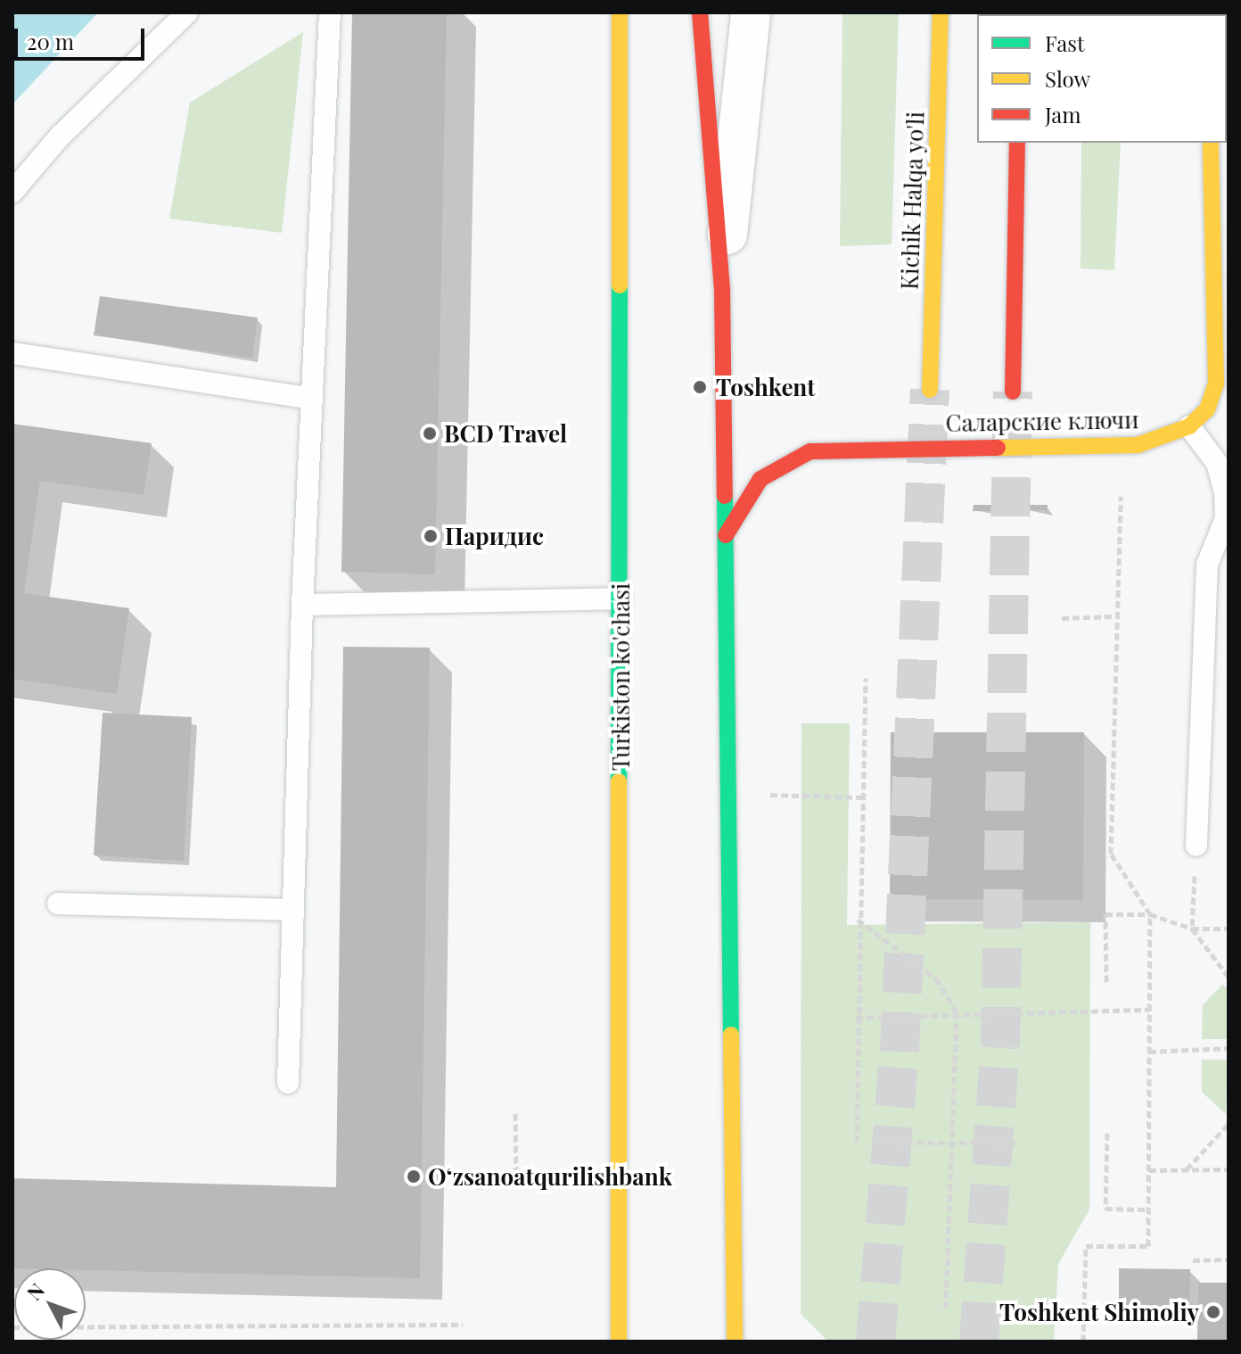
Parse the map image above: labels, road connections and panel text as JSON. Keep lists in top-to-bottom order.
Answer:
{
  "streets": {
    "main road": ["Kichik Halqa yo'li", "Саларские ключи", "Turkiston ko'chasi"]
  },
  "places": [
    "Toshkent",
    "BCD Travel",
    "Паридис",
    "Oʻzsanoatqurilishbank",
    "Toshkent Shimoliy"
  ],
  "legend": ["Fast", "Slow", "Jam"],
  "scale_bar": "20 m",
  "north": "top left"
}
